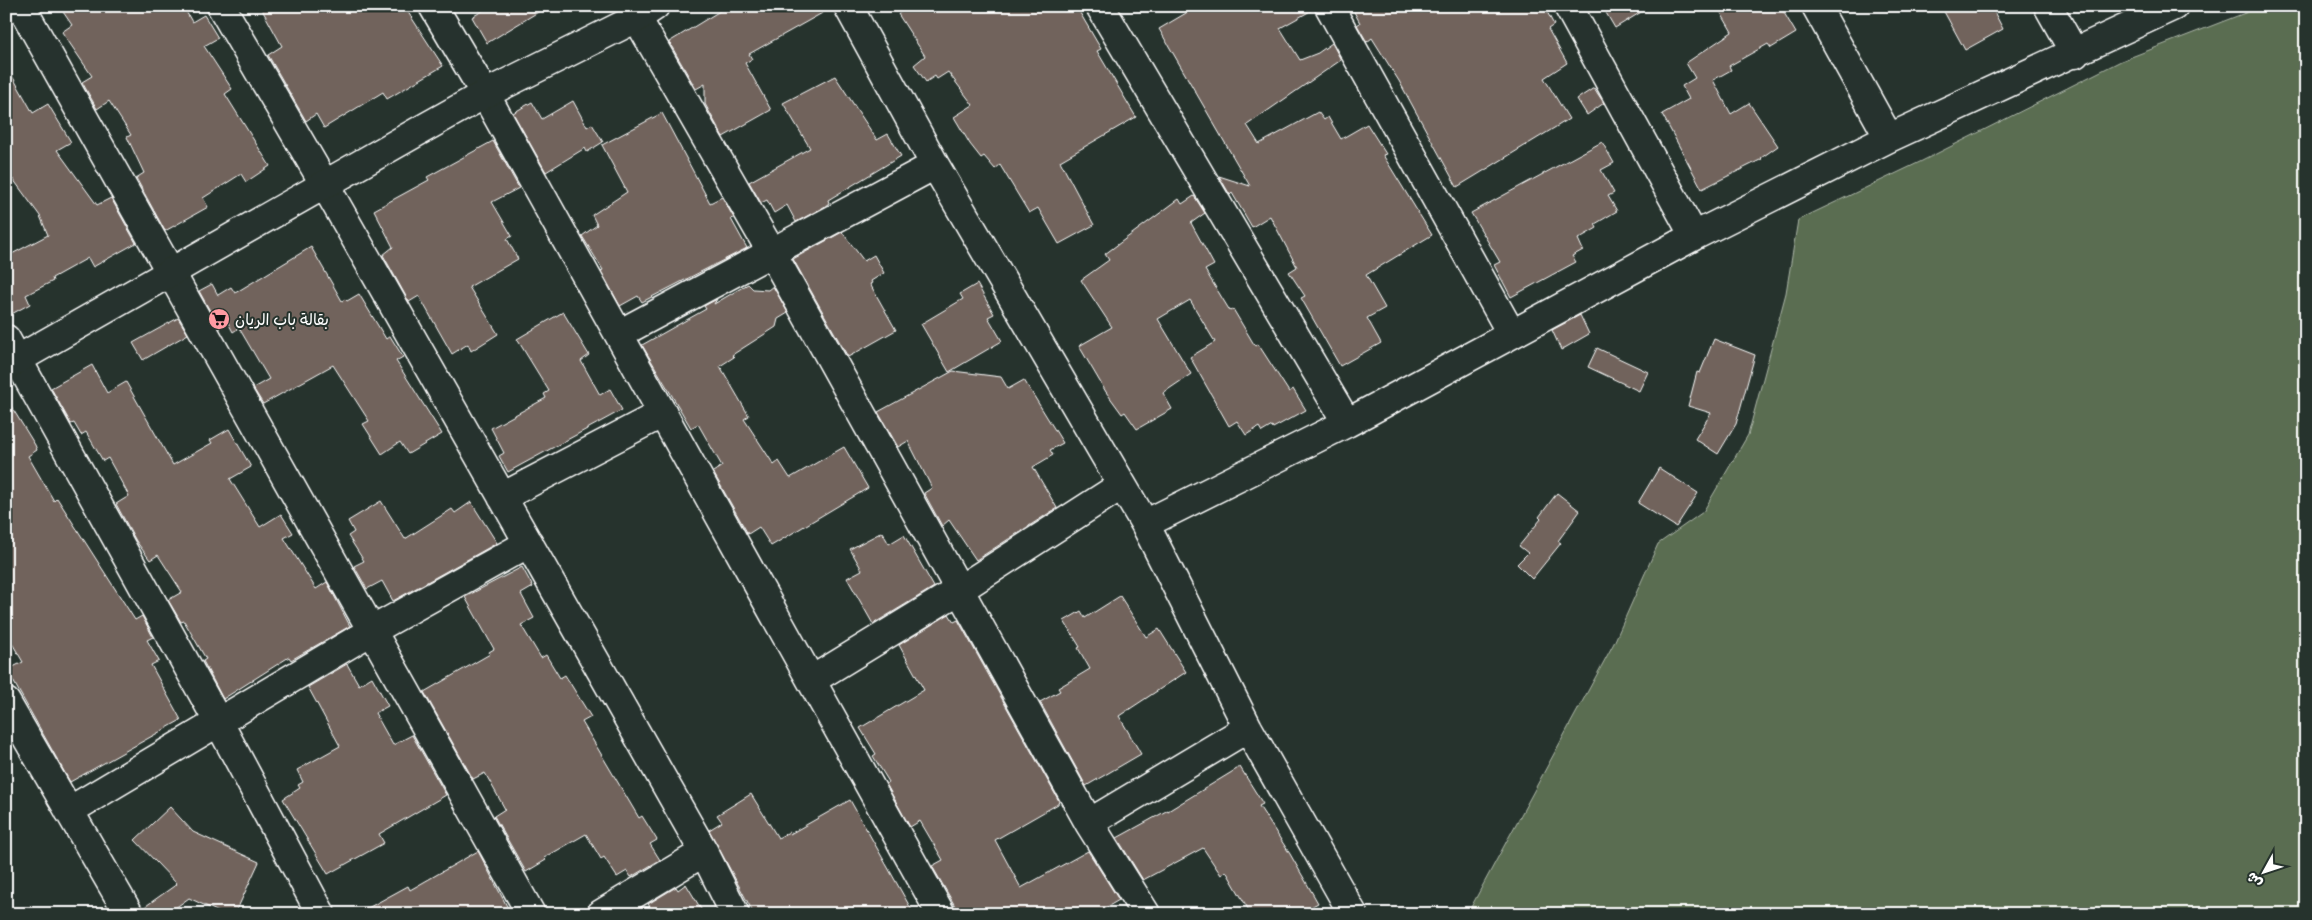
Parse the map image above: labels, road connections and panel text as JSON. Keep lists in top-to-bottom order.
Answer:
{
  "places": {
    "supermarket": ["بقالة باب الريان"]
  },
  "north": "bottom left"
}
